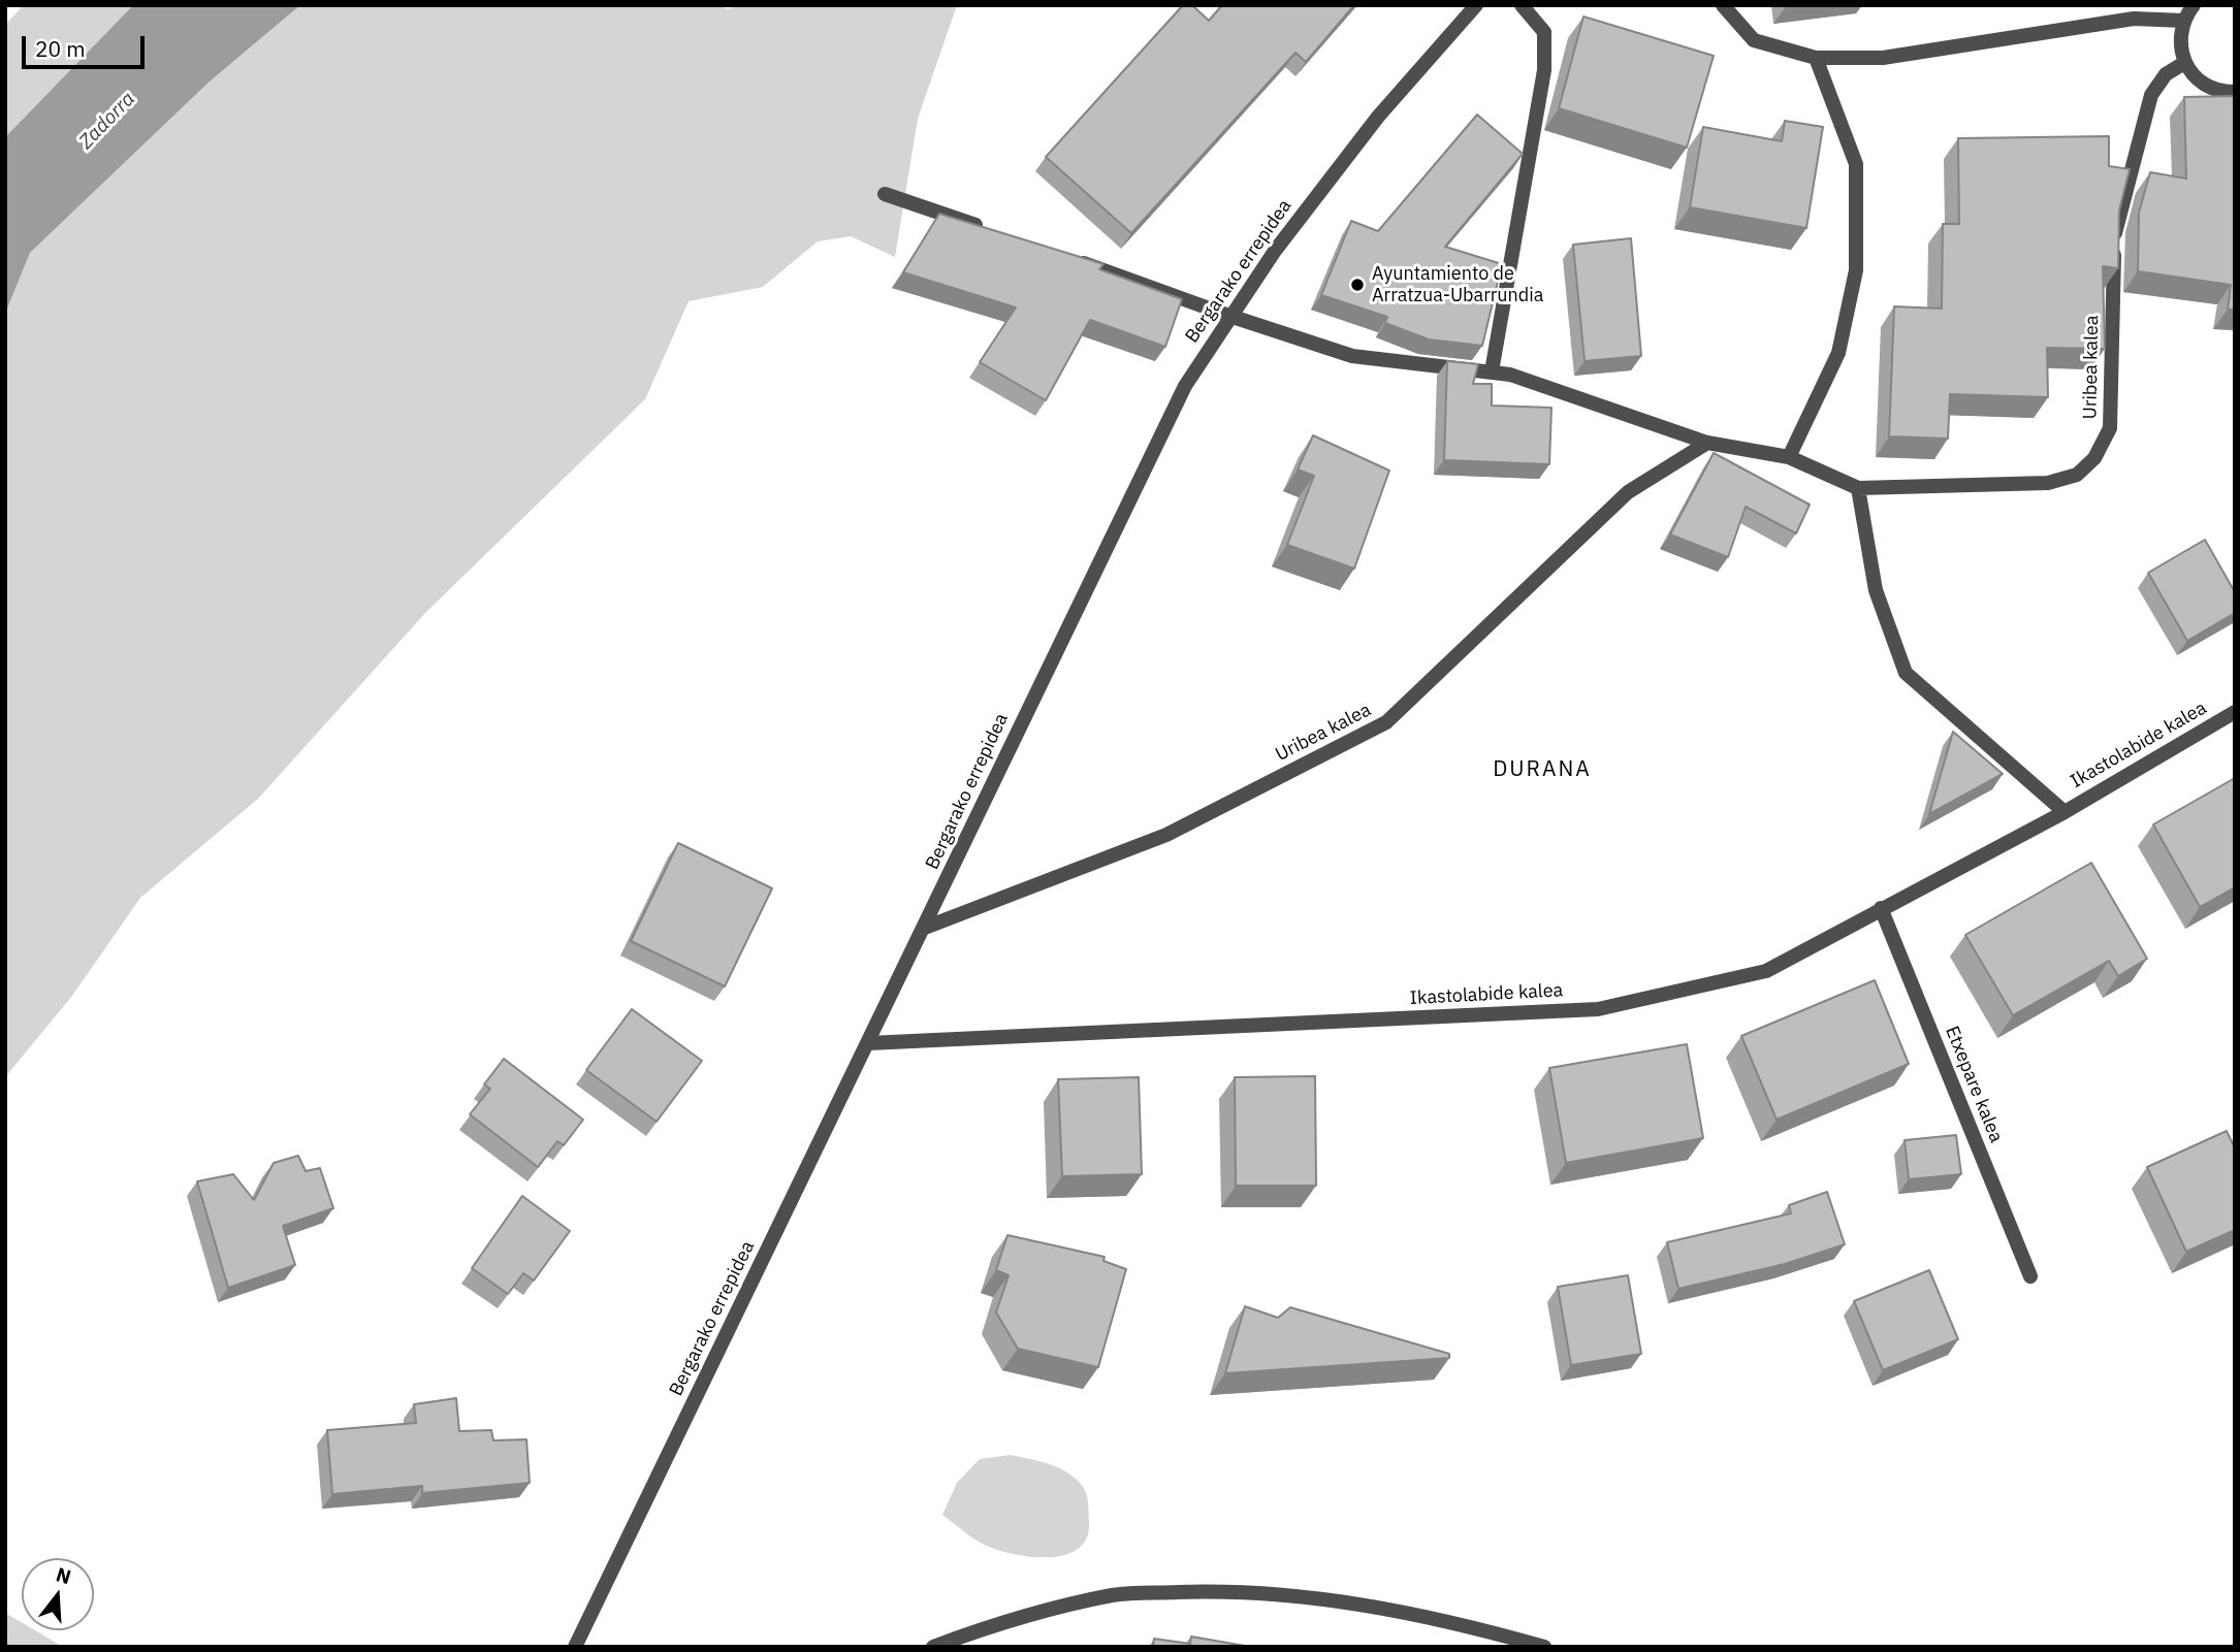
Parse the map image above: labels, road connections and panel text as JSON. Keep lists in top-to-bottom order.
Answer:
{
  "streets": {
    "street": [
      "Bergarako errepidea",
      "Uribea kalea",
      "Ikastolabide kalea",
      "Etxepare kalea"
    ]
  },
  "crossings": [
    ["Bergarako errepidea", "Uribea kalea"],
    ["Bergarako errepidea", "Ikastolabide kalea"],
    ["Uribea kalea", "Ikastolabide kalea"],
    ["Ikastolabide kalea", "Etxepare kalea"]
  ],
  "districts": ["DURANA"],
  "water": ["Zadorra"],
  "places": ["Ayuntamiento de Arratzua-Ubarrundia"],
  "scale_bar": "20 m",
  "north": "top"
}
